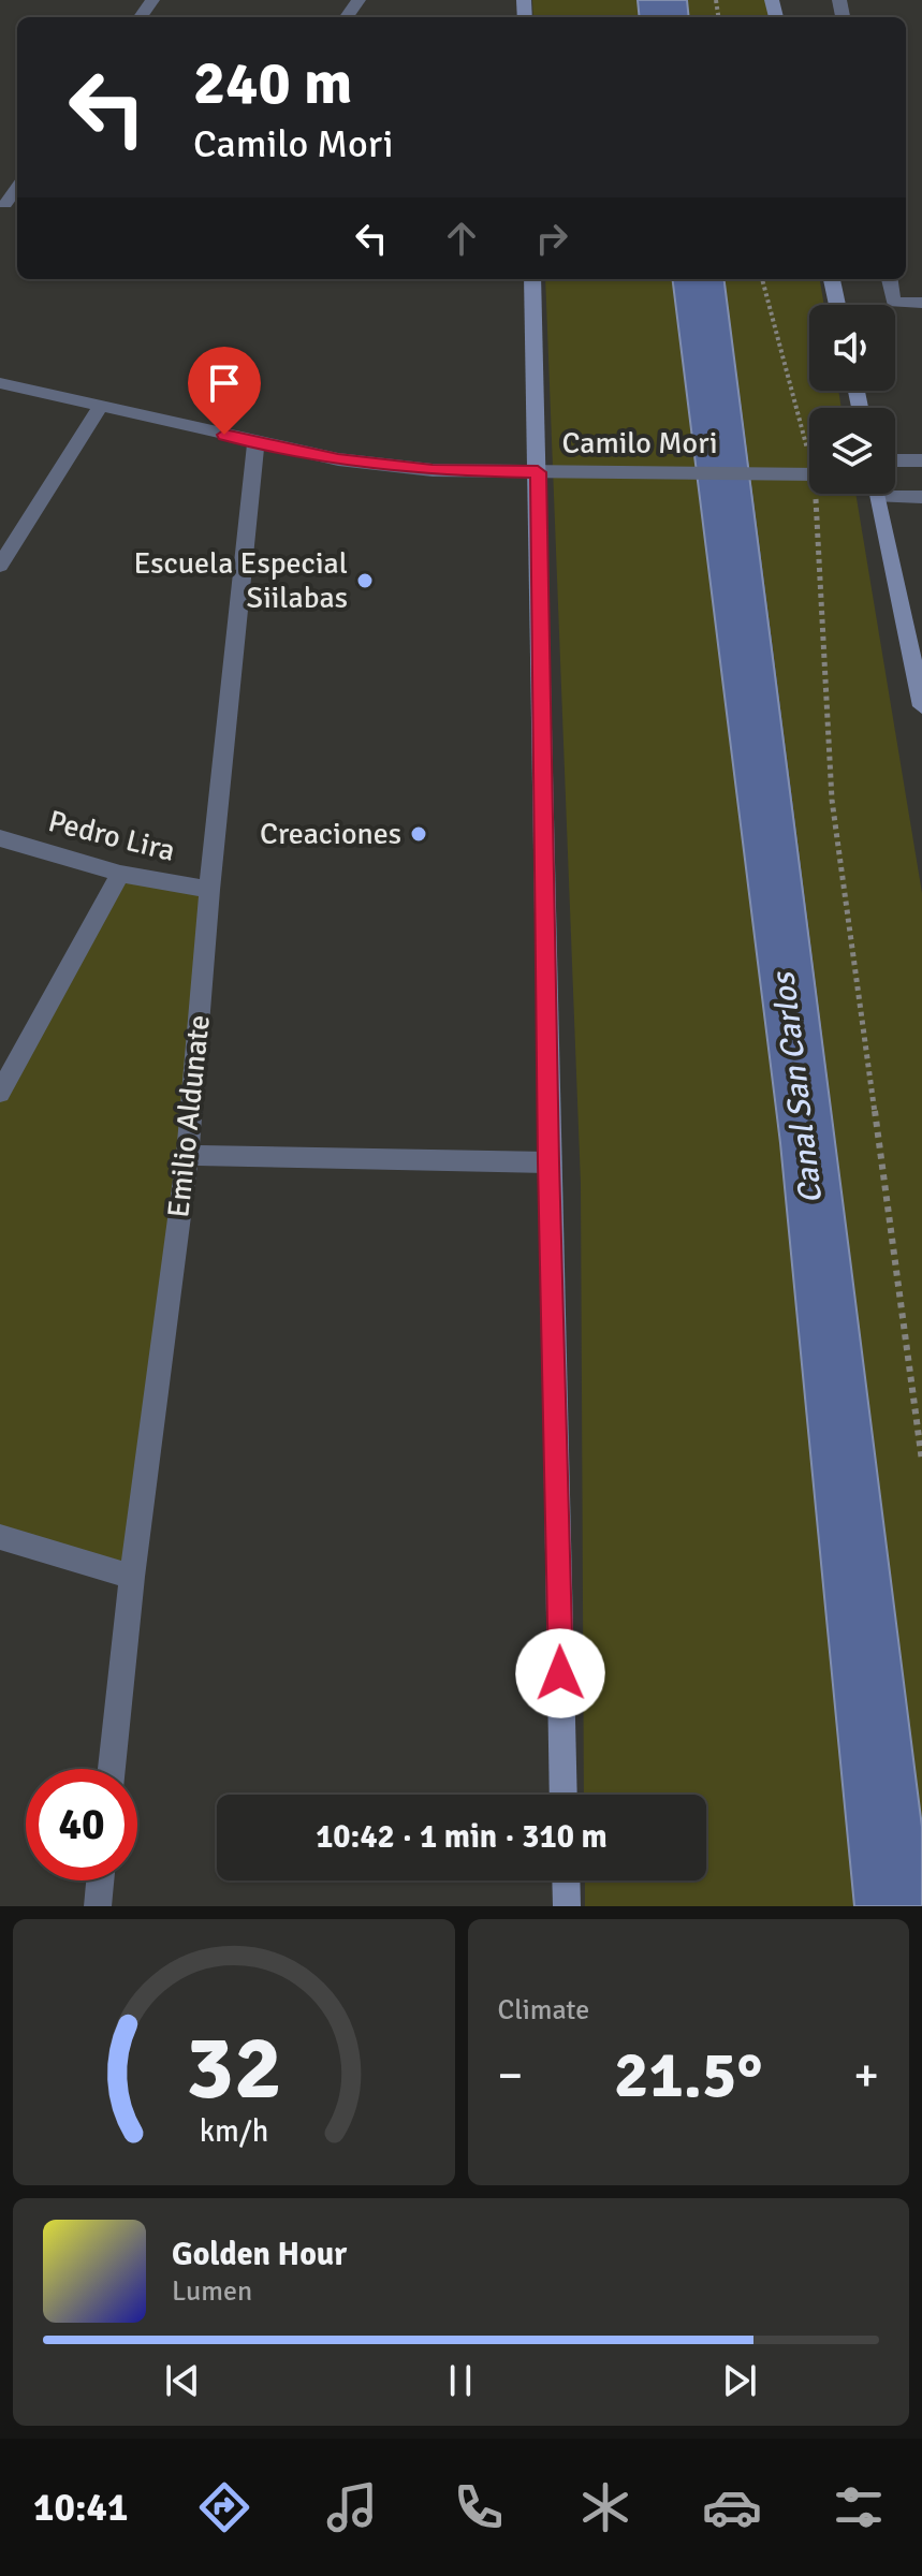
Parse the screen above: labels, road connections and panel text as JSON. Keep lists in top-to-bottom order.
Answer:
{
  "streets": {
    "street": ["Camilo Mori", "Pedro Lira", "Emilio Aldunate"]
  },
  "crossings": [
    ["Camilo Mori", "Emilio Aldunate"],
    ["Pedro Lira", "Emilio Aldunate"]
  ],
  "water": ["Canal San Carlos"],
  "places": ["Escuela Especial Siilabas", "Creaciones"],
  "page": {
    "turn": ["240 m", "Camilo Mori"],
    "limit": "40",
    "trip": "10:42 · 1 min · 310 m",
    "tile": "Climate",
    "heat": ["−", "21.5°", "+"],
    "song": ["Golden Hour", "Lumen"],
    "tabs": "10:41",
    "gauge": ["32", "km/h"]
  }
}
